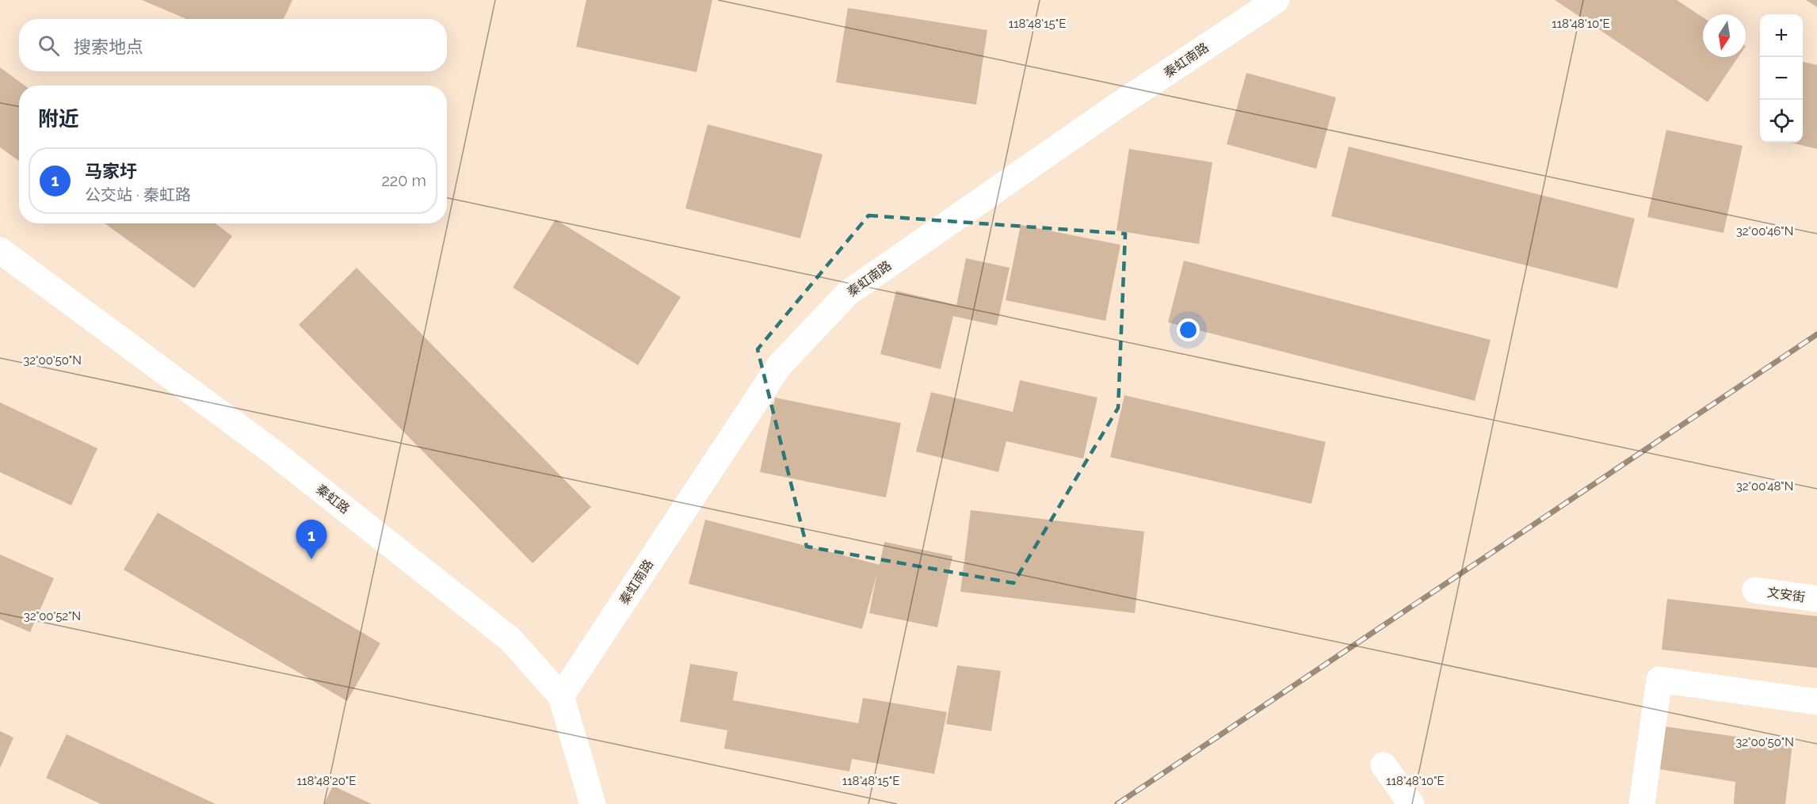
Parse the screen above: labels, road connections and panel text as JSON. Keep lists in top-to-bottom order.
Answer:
{
  "streets": {
    "street": ["秦虹南路", "秦虹路", "文安街"]
  },
  "crossings": [
    ["秦虹南路", "秦虹路"]
  ],
  "north": "bottom",
  "page": {
    "map_buttons": ["+", "−"],
    "search": "搜索地点",
    "heading": "附近",
    "list": [
      {
        "mark": "1",
        "name": "马家圩",
        "note": "公交站 · 秦虹路",
        "value": "220 m"
      }
    ],
    "pins": "1"
  },
  "coordinates": [
    "118°48'15\"E",
    "118°48'10\"E",
    "32°00'46\"N",
    "32°00'50\"N",
    "32°00'48\"N",
    "32°00'52\"N",
    "118°48'20\"E"
  ]
}
